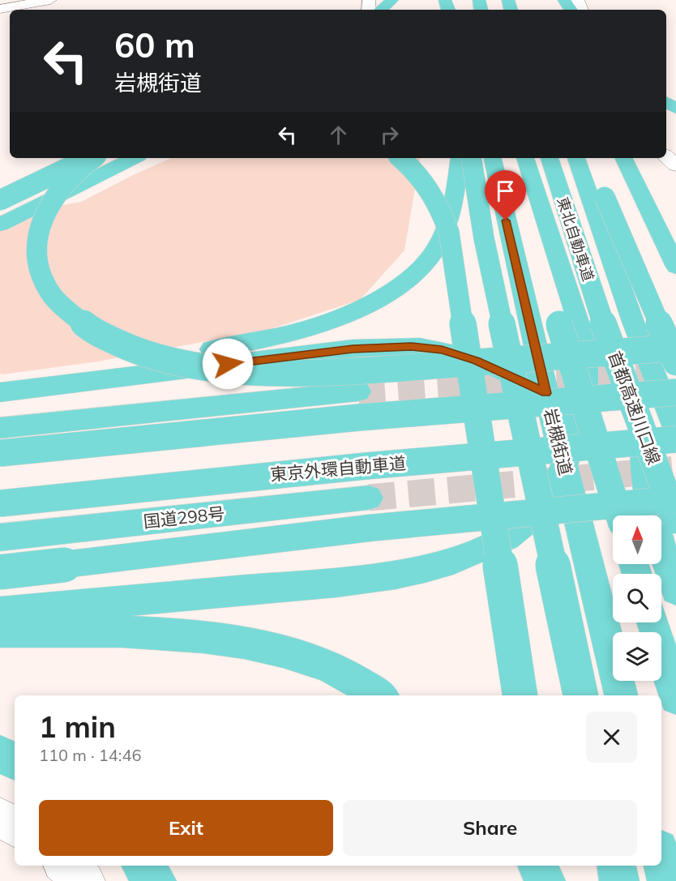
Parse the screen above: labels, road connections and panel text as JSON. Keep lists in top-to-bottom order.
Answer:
{
  "streets": {
    "highway": [
      "東北自動車道",
      "首都高速川口線",
      "岩槻街道",
      "東京外環自動車道",
      "国道298号"
    ]
  },
  "crossings": [
    ["東北自動車道", "首都高速川口線"]
  ],
  "north": "top",
  "page": {
    "turn": ["60 m", "岩槻街道"],
    "heading": ["1 min", "110 m · 14:46"],
    "buttons": ["Exit", "Share"]
  }
}
